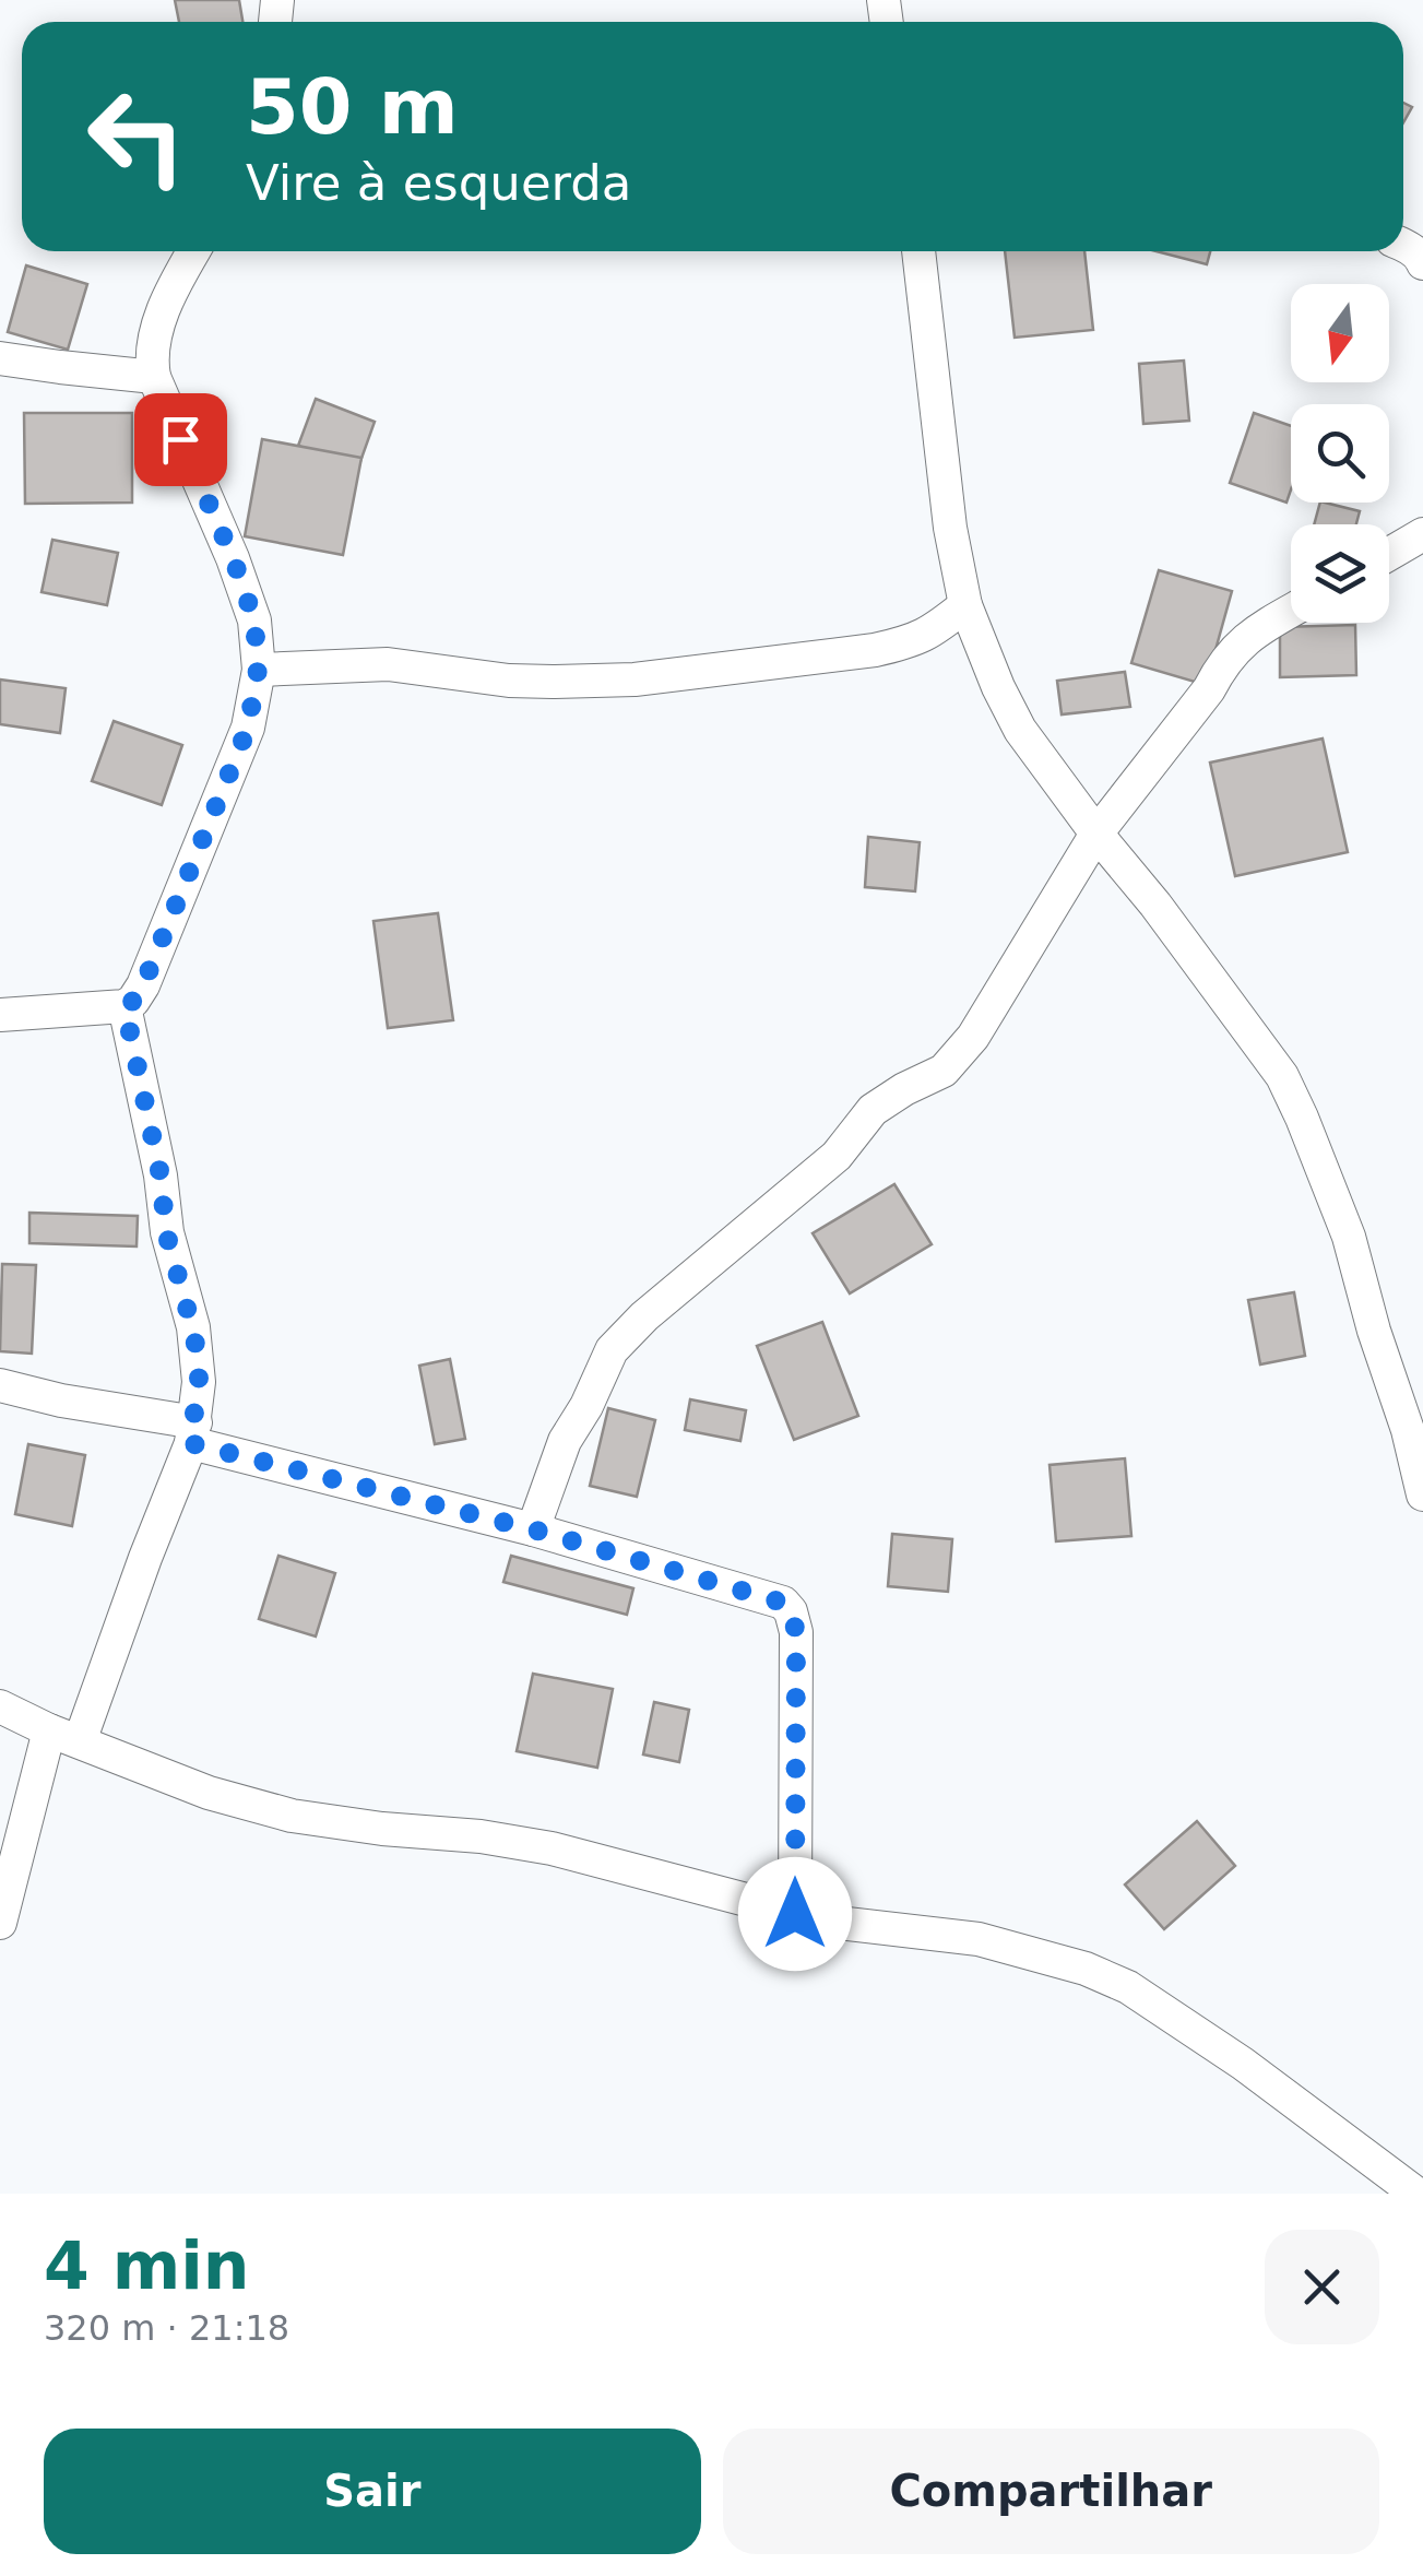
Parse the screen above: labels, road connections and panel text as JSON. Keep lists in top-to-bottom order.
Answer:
{
  "north": "bottom",
  "page": {
    "turn": ["50 m", "Vire à esquerda"],
    "heading": ["4 min", "320 m · 21:18"],
    "buttons": ["Sair", "Compartilhar"]
  }
}
